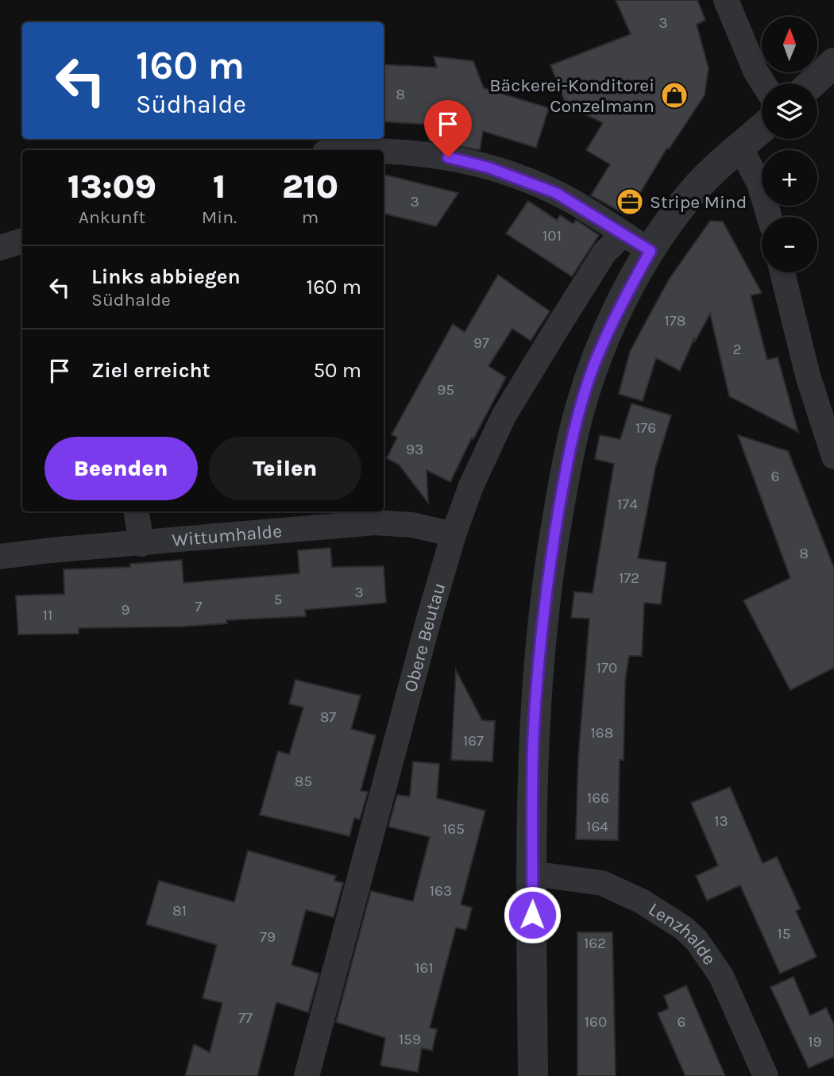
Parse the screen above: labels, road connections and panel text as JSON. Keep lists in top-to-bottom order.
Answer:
{
  "streets": {
    "street": ["Wittumhalde", "Obere Beutau", "Lenzhalde"]
  },
  "crossings": [
    ["Wittumhalde", "Obere Beutau"]
  ],
  "places": {
    "shop": ["Bäckerei-Konditorei Conzelmann"],
    "office": ["Stripe Mind"]
  },
  "house_numbers": [
    "3",
    "8",
    "3",
    "101",
    "178",
    "97",
    "2",
    "95",
    "176",
    "93",
    "6",
    "174",
    "8",
    "172",
    "3",
    "5",
    "7",
    "9",
    "11",
    "170",
    "87",
    "168",
    "167",
    "85",
    "166",
    "13",
    "164",
    "165",
    "163",
    "81",
    "15",
    "79",
    "162",
    "161",
    "77",
    "160",
    "6",
    "159",
    "19"
  ],
  "north": "top",
  "page": {
    "map_buttons": ["+", "−"],
    "turn": ["160 m", "Südhalde"],
    "eta": [
      "13:09",
      "Ankunft",
      "1",
      "Min.",
      "210",
      "m"
    ],
    "list": [
      {
        "name": "Links abbiegen",
        "note": "Südhalde",
        "value": "160 m"
      },
      {
        "name": "Ziel erreicht",
        "value": "50 m"
      }
    ],
    "buttons": ["Beenden", "Teilen"]
  }
}
